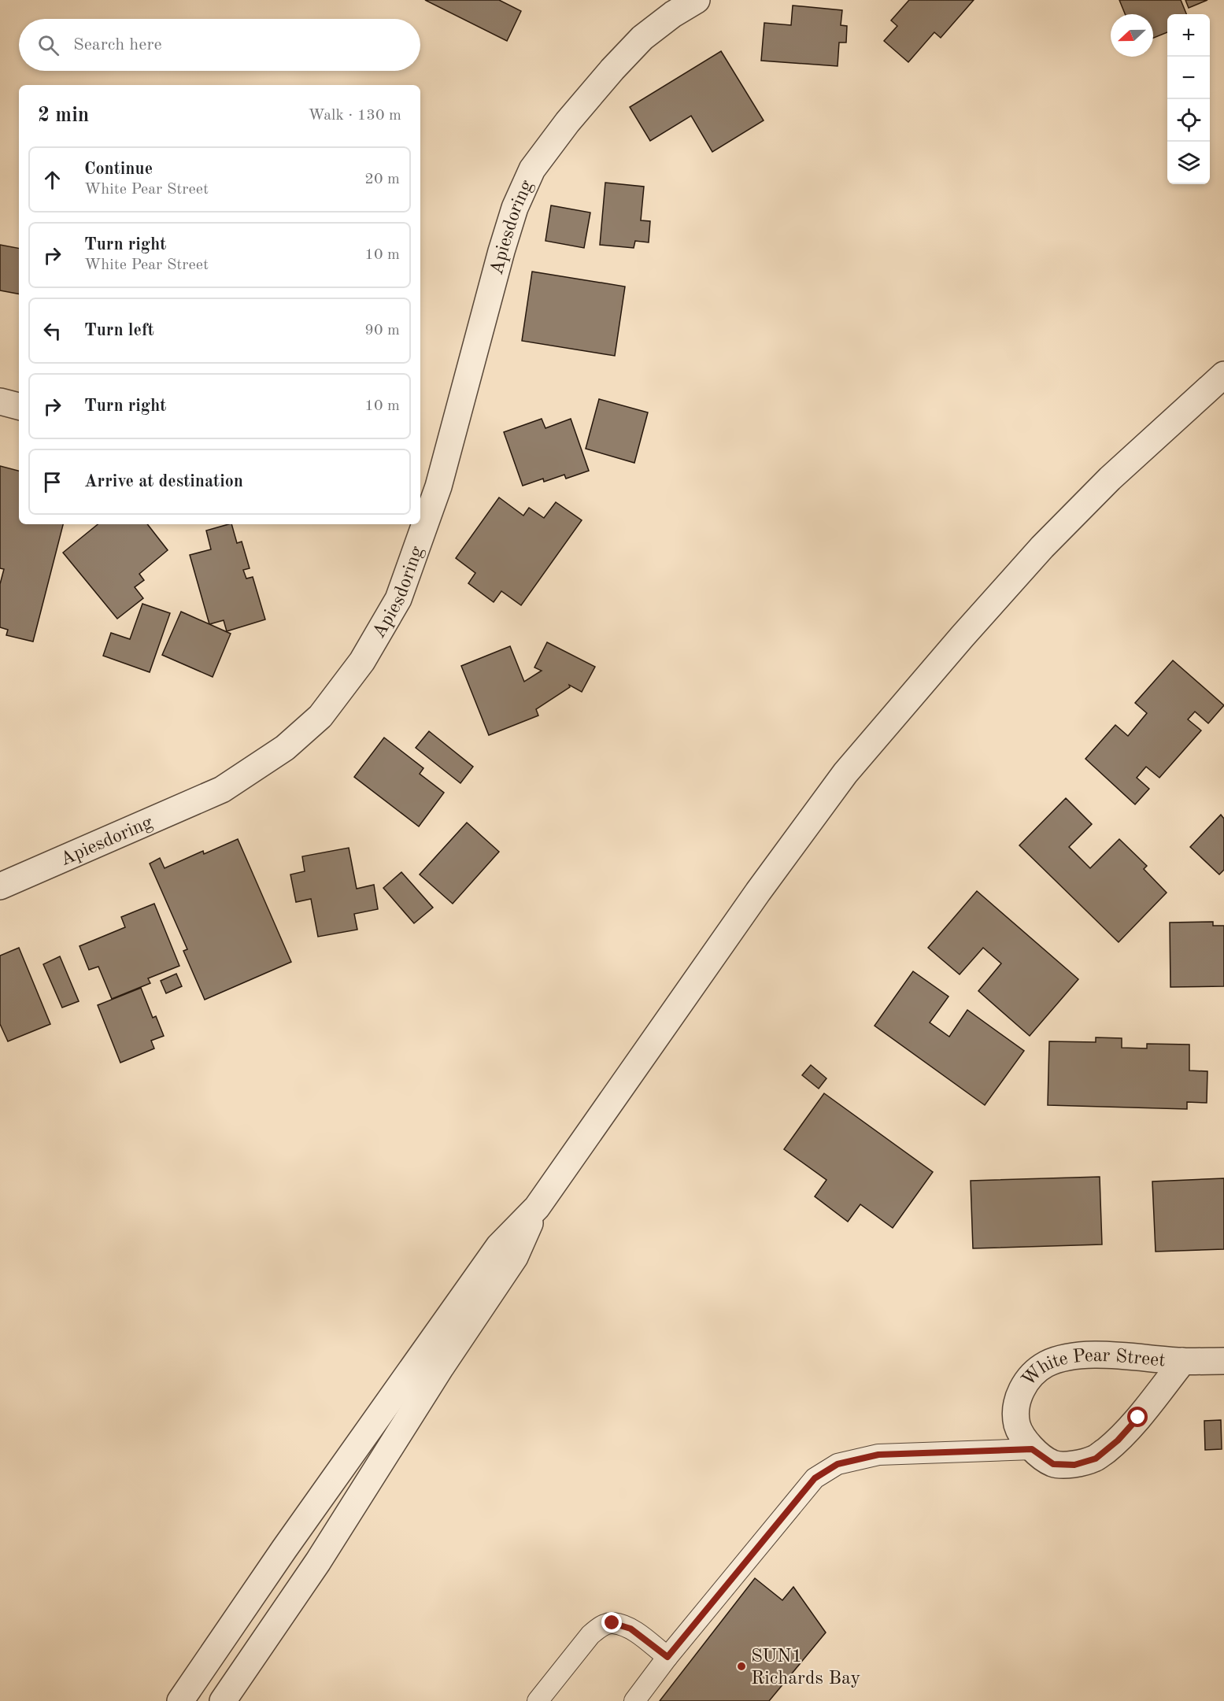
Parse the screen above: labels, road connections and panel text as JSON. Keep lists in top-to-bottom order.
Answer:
{
  "streets": {
    "street": ["Apiesdoring", "White Pear Street"]
  },
  "places": ["SUN1 Richards Bay"],
  "north": "left",
  "page": {
    "map_buttons": ["+", "−"],
    "search": "Search here",
    "heading": ["2 min", "Walk · 130 m"],
    "list": [
      ["Continue", "White Pear Street", "20 m"],
      ["Turn right", "White Pear Street", "10 m"],
      ["Turn left", "90 m"],
      ["Turn right", "10 m"],
      "Arrive at destination"
    ]
  }
}
